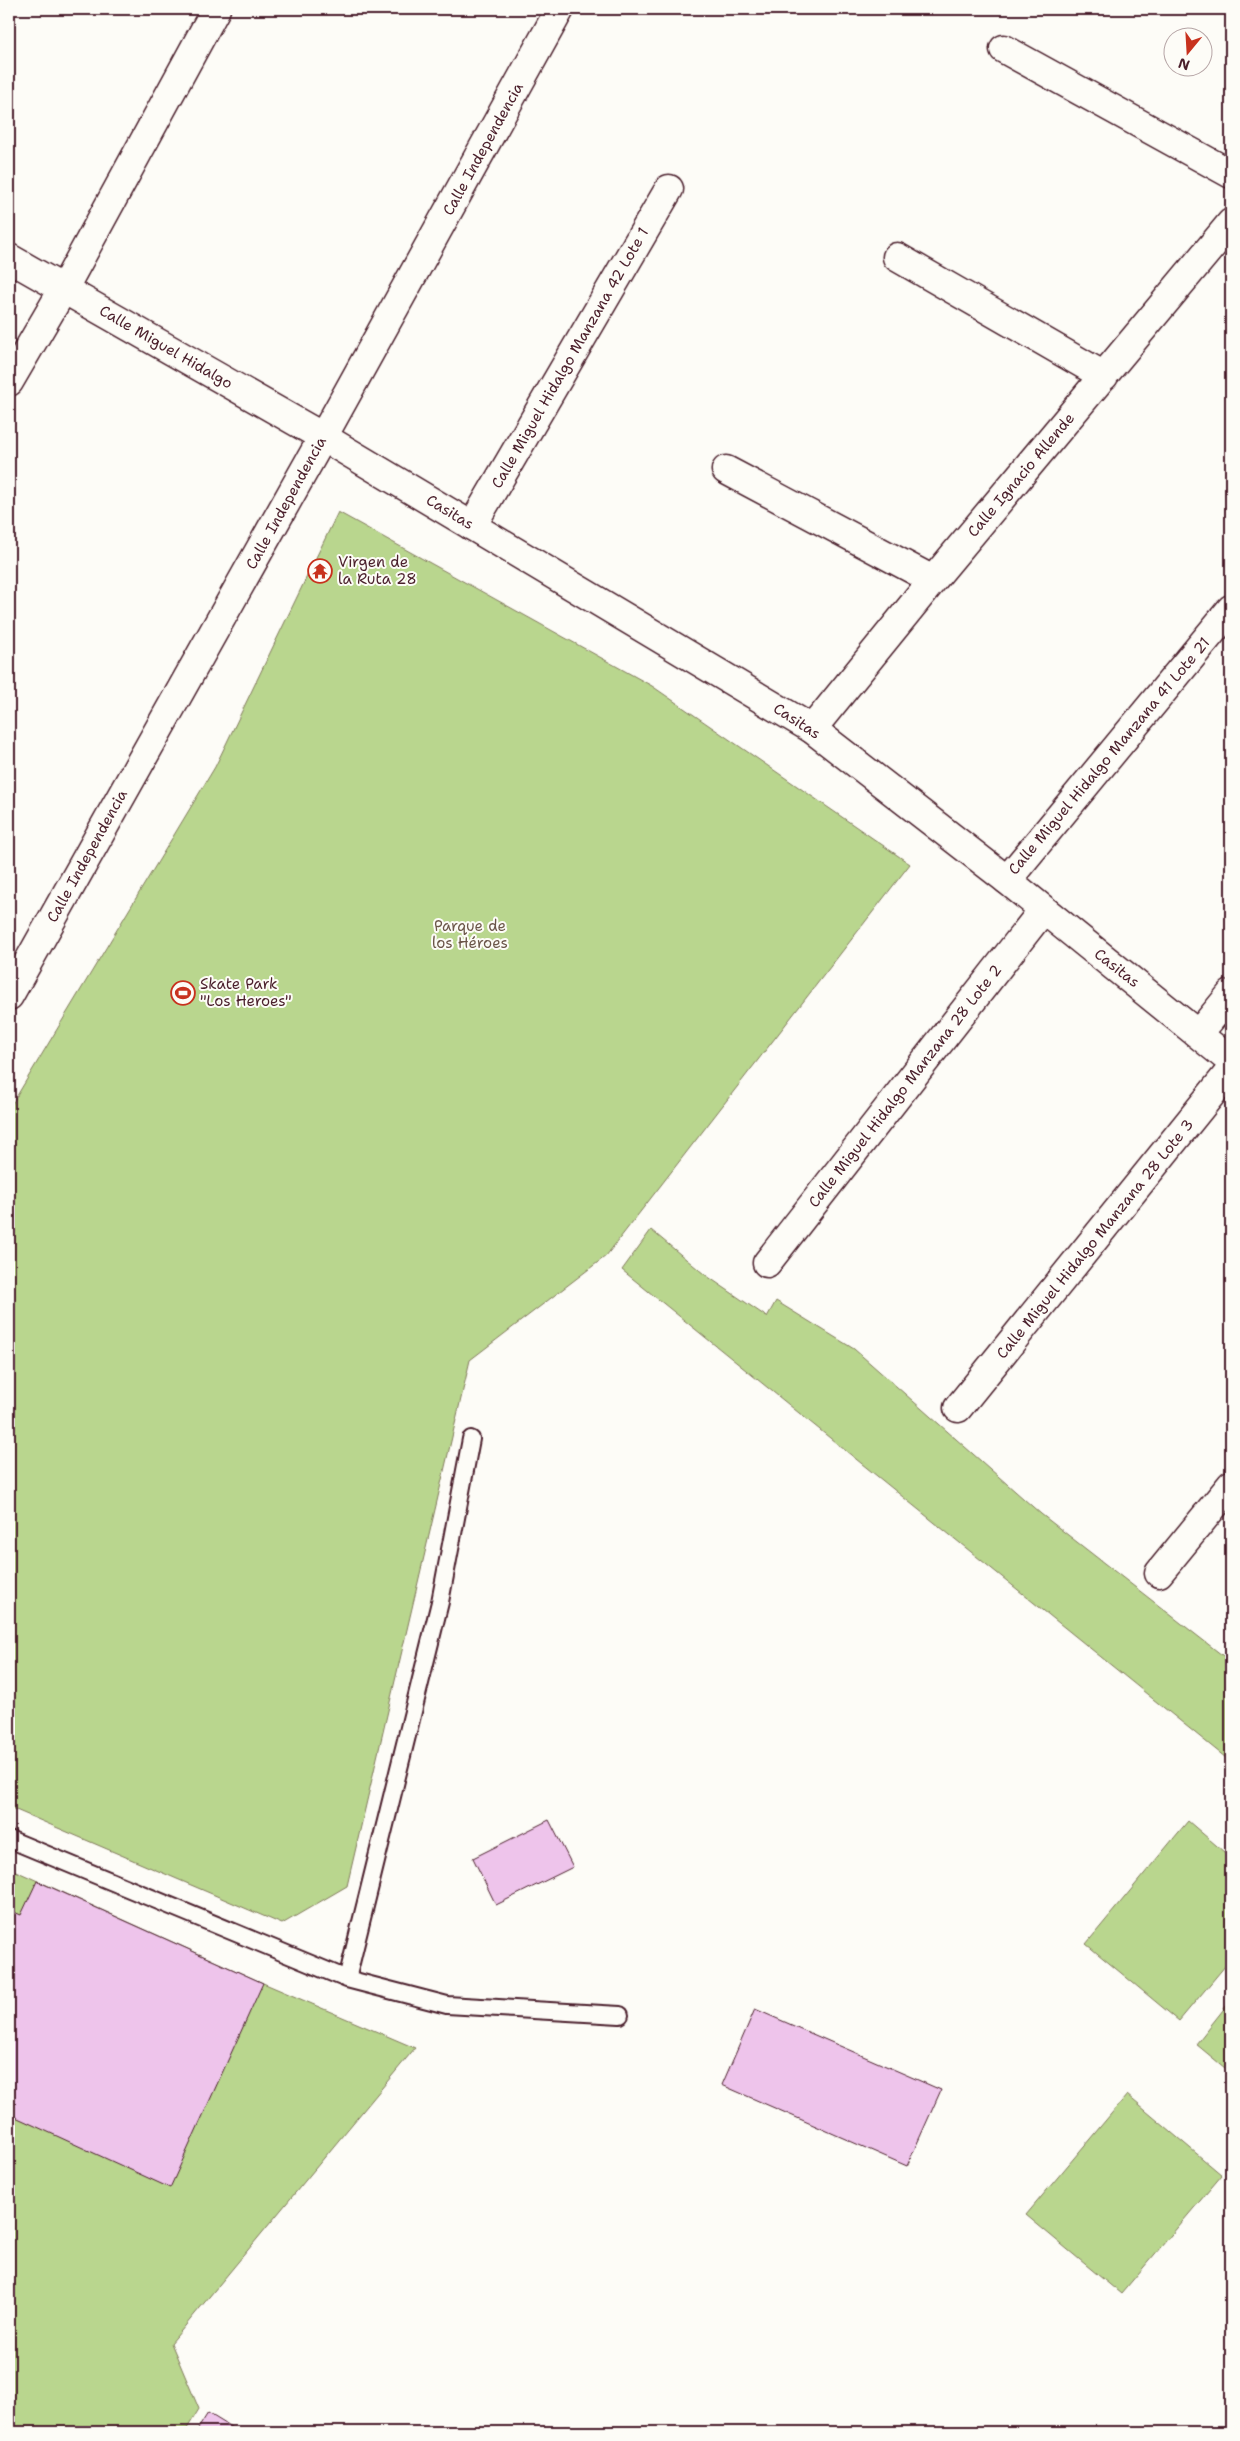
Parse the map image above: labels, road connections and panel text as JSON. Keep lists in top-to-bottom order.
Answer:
{
  "streets": {
    "street": [
      "Calle Independencia",
      "Calle Miguel Hidalgo",
      "Calle Miguel Hidalgo Manzana 42 Lote 1",
      "Calle Ignacio Allende",
      "Casitas",
      "Calle Miguel Hidalgo Manzana 41 Lote 21",
      "Calle Miguel Hidalgo Manzana 28 Lote 2",
      "Calle Miguel Hidalgo Manzana 28 Lote 3"
    ]
  },
  "crossings": [
    ["Calle Independencia", "Calle Miguel Hidalgo"],
    ["Calle Independencia", "Casitas"],
    ["Calle Miguel Hidalgo", "Casitas"],
    ["Calle Miguel Hidalgo Manzana 42 Lote 1", "Casitas"],
    ["Calle Ignacio Allende", "Casitas"],
    ["Casitas", "Calle Miguel Hidalgo Manzana 41 Lote 21"],
    ["Casitas", "Calle Miguel Hidalgo Manzana 28 Lote 2"]
  ],
  "parks": ["Parque de los Héroes"],
  "places": {
    "temple": ["Virgen de la Ruta 28"],
    "sports": ["Skate Park \"Los Heroes\""]
  },
  "north": "bottom"
}
